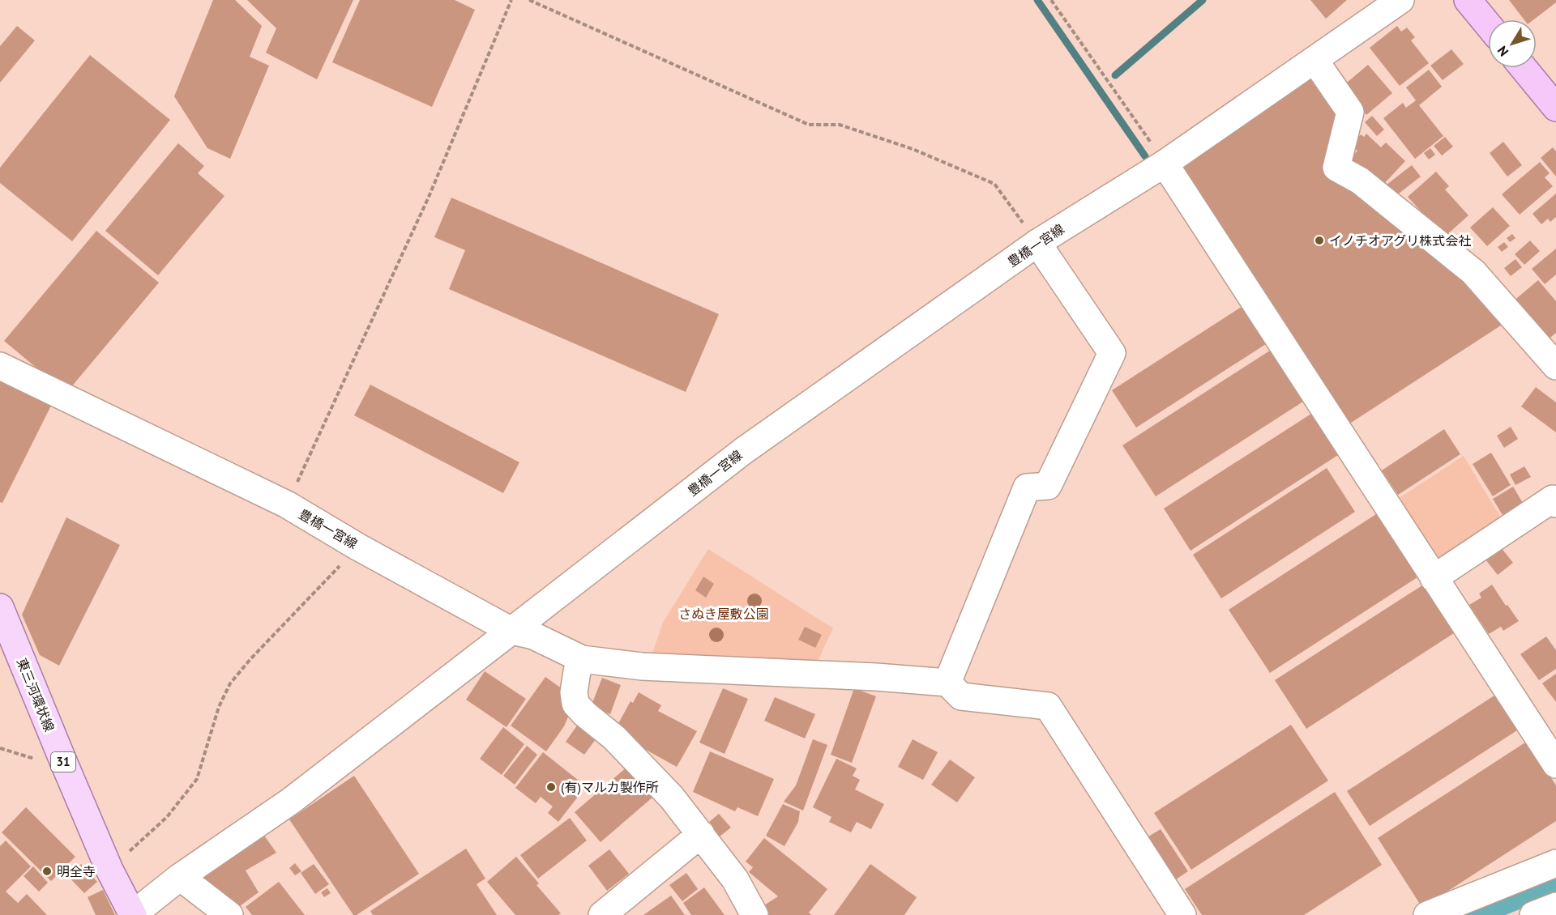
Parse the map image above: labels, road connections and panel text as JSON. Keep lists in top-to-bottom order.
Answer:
{
  "streets": {
    "main road": ["東三河環状線", "31"],
    "street": ["豊橋一宮線"]
  },
  "parks": ["さぬき屋敷公園"],
  "places": ["イノチオアグリ株式会社", "(有)マルカ製作所", "明全寺"],
  "north": "bottom left"
}
